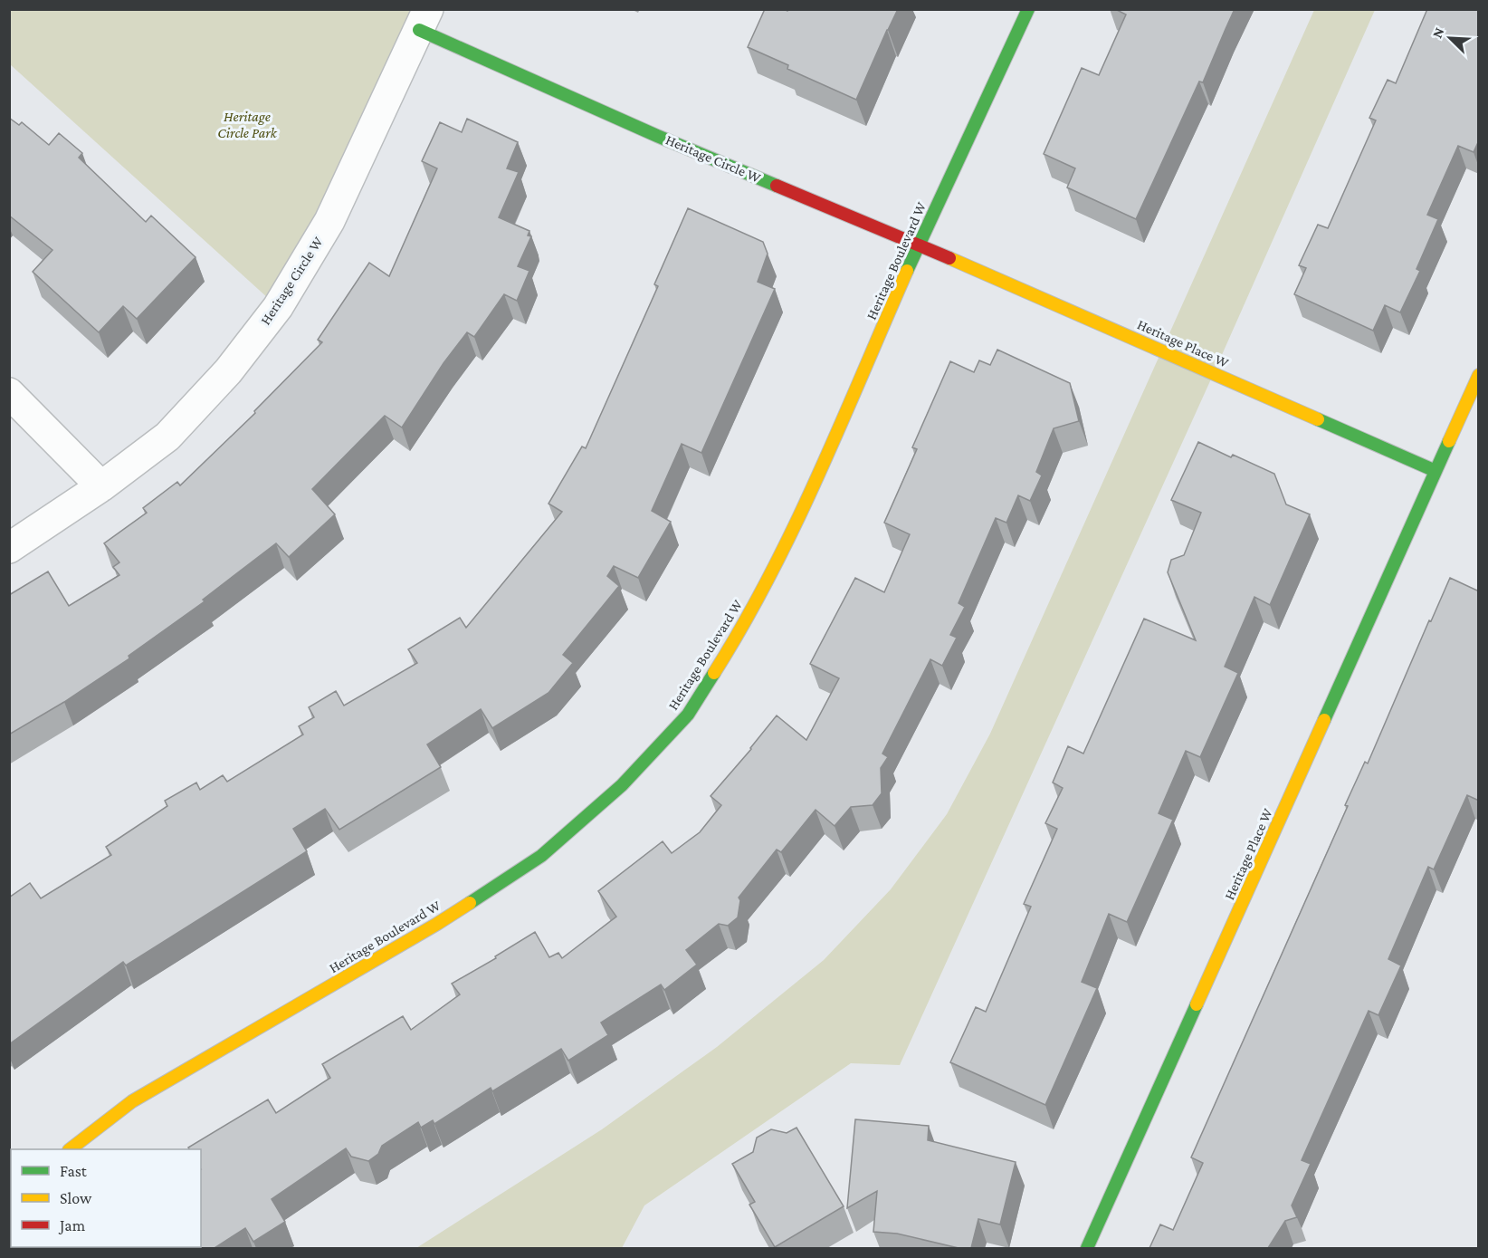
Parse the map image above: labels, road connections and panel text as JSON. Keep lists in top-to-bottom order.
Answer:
{
  "streets": {
    "street": ["Heritage Circle W", "Heritage Boulevard W", "Heritage Place W"]
  },
  "crossings": [
    ["Heritage Circle W", "Heritage Boulevard W"],
    ["Heritage Circle W", "Heritage Place W"],
    ["Heritage Boulevard W", "Heritage Place W"]
  ],
  "parks": ["Heritage Circle Park"],
  "legend": ["Fast", "Slow", "Jam"],
  "north": "top left"
}
